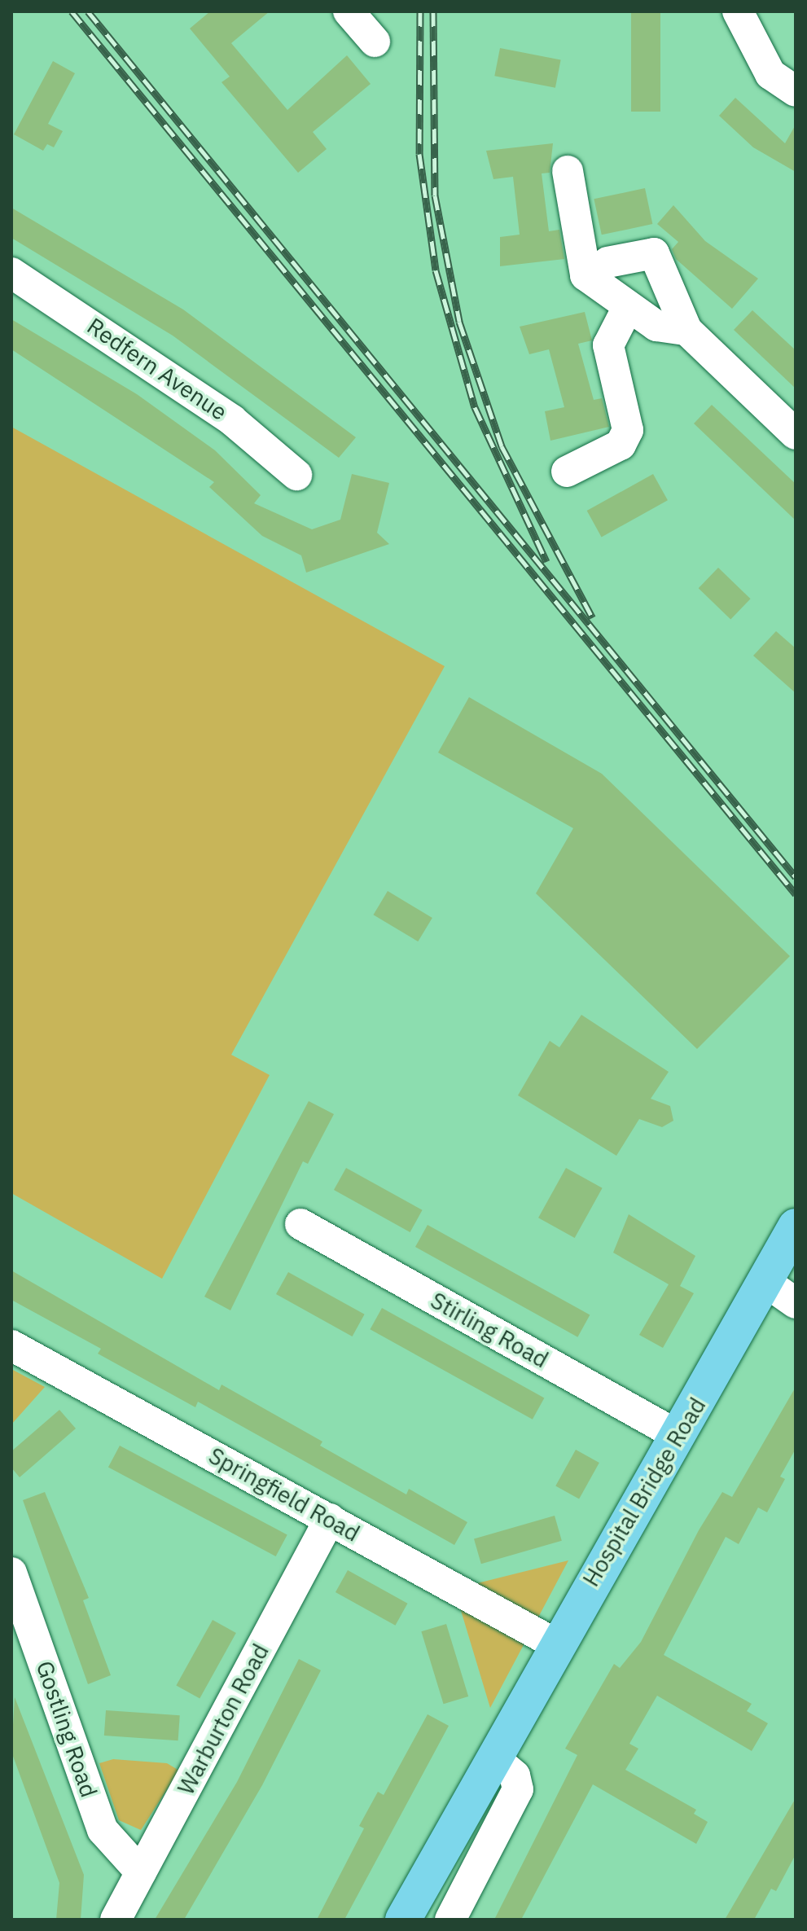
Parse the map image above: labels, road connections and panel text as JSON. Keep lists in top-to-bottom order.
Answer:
{
  "streets": {
    "main road": ["Hospital Bridge Road"],
    "street": [
      "Redfern Avenue",
      "Stirling Road",
      "Springfield Road",
      "Warburton Road",
      "Gostling Road"
    ]
  },
  "crossings": [
    ["Stirling Road", "Hospital Bridge Road"],
    ["Hospital Bridge Road", "Springfield Road"],
    ["Springfield Road", "Warburton Road"],
    ["Warburton Road", "Gostling Road"]
  ]
}
